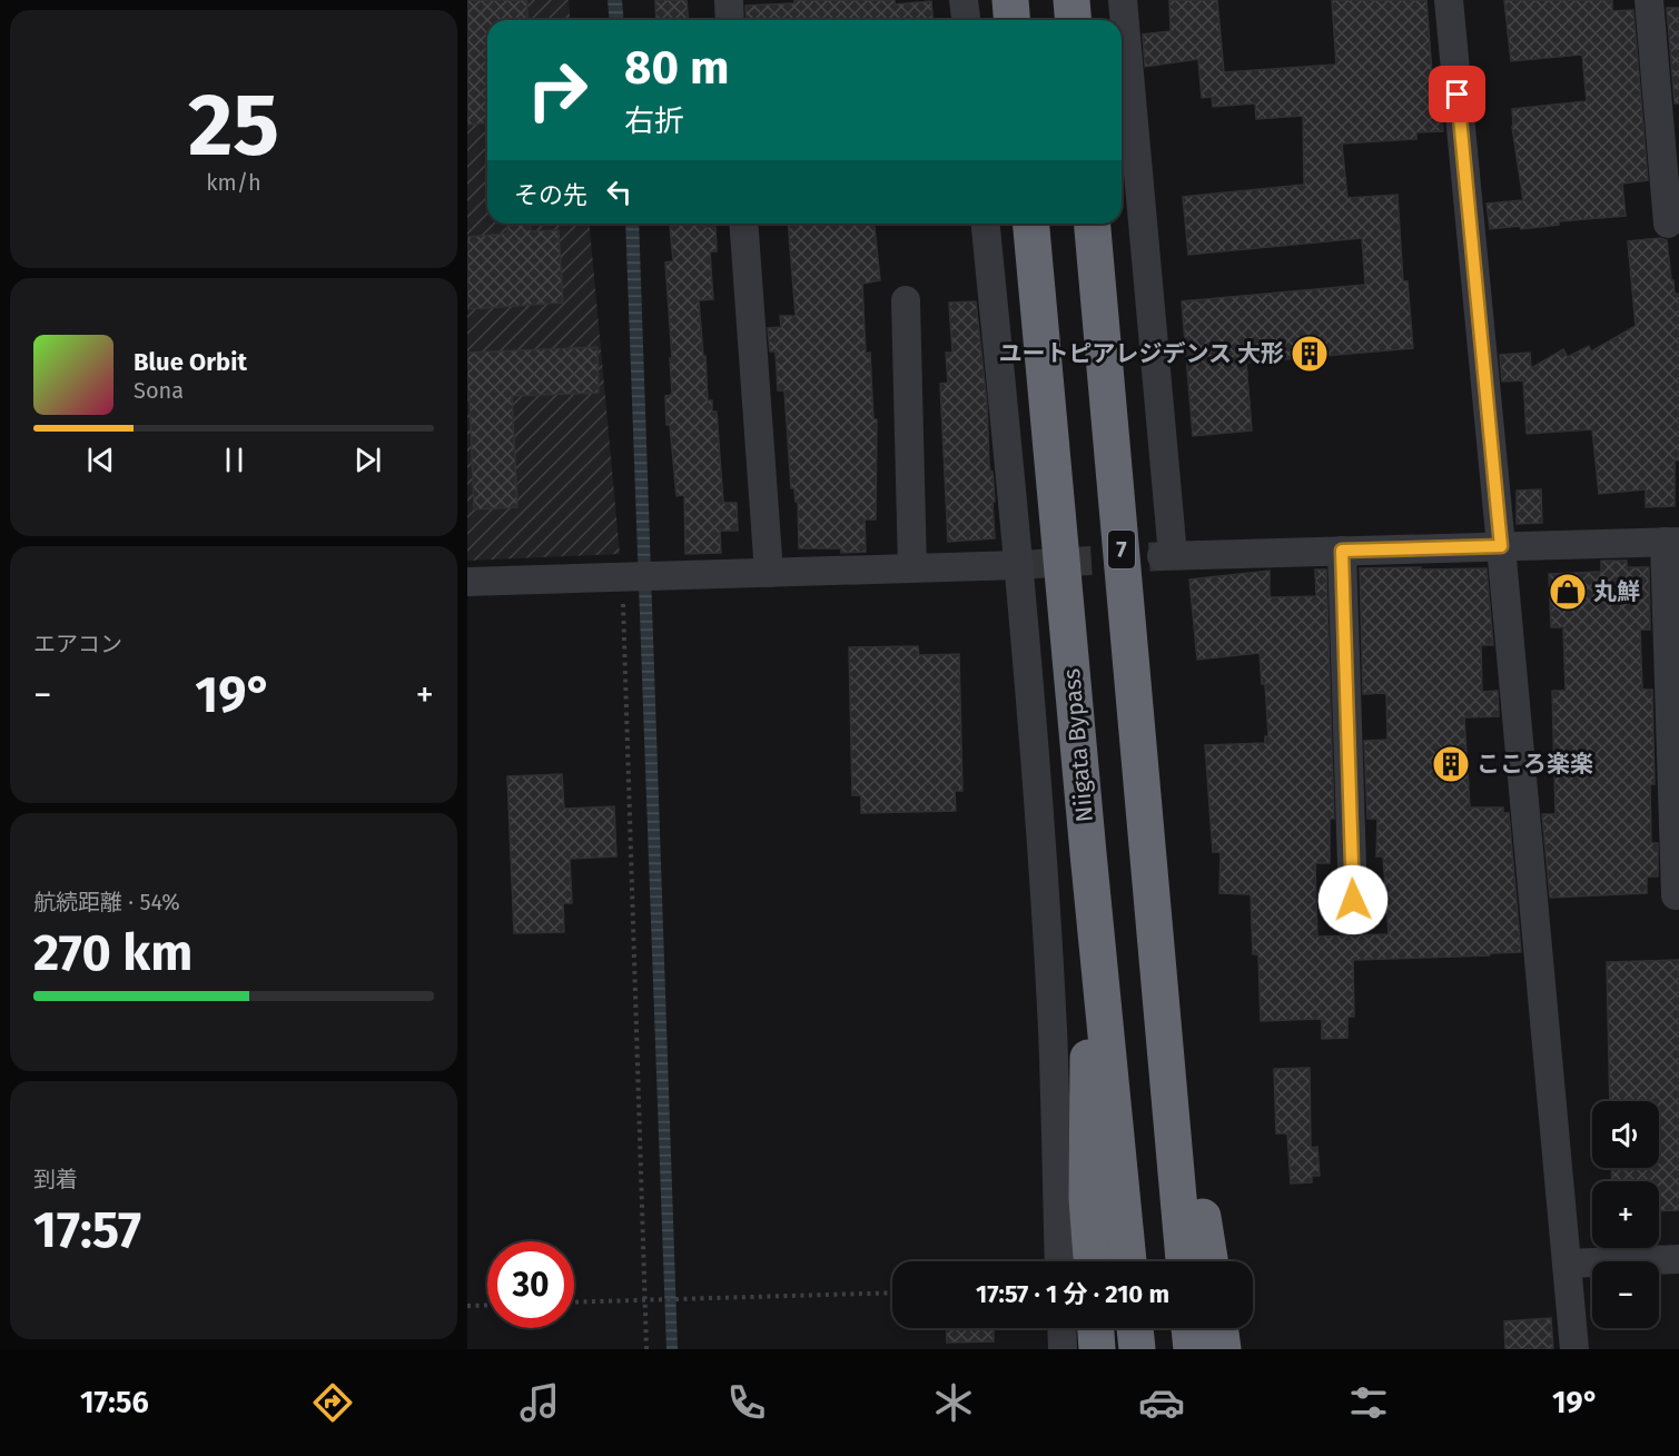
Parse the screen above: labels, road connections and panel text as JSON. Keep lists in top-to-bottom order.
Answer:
{
  "streets": {
    "highway": ["7", "Niigata Bypass"]
  },
  "places": {
    "building": ["ユートピアレジデンス 大形", "こころ楽楽"],
    "shop": ["丸鮮"]
  },
  "page": {
    "tile": [
      ["25", "km/h"],
      "エアコン",
      ["航続距離 · 54%", "270 km"],
      ["到着", "17:57"]
    ],
    "turn": ["80 m", "右折"],
    "then": "その先",
    "song": ["Blue Orbit", "Sona"],
    "heat": ["−", "19°", "+"],
    "map_buttons": ["+", "−"],
    "limit": "30",
    "trip": "17:57 · 1 分 · 210 m",
    "tabs": ["17:56", "19°"]
  }
}
